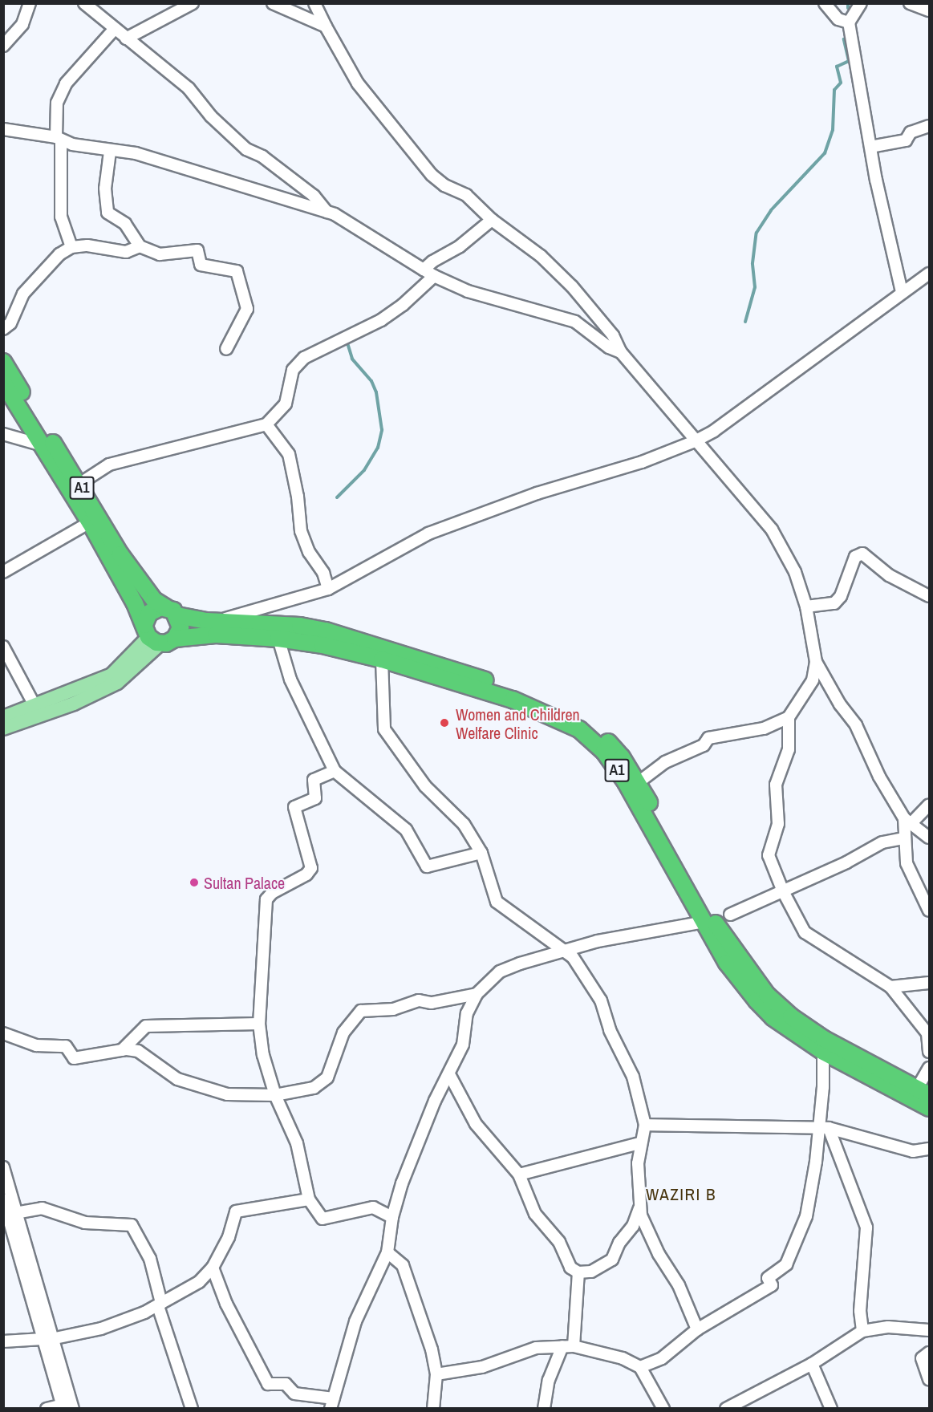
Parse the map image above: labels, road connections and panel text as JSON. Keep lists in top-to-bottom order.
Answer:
{
  "streets": {
    "highway": ["A1"]
  },
  "districts": ["WAZIRI B"],
  "places": ["Women and Children Welfare Clinic", "Sultan Palace"]
}
